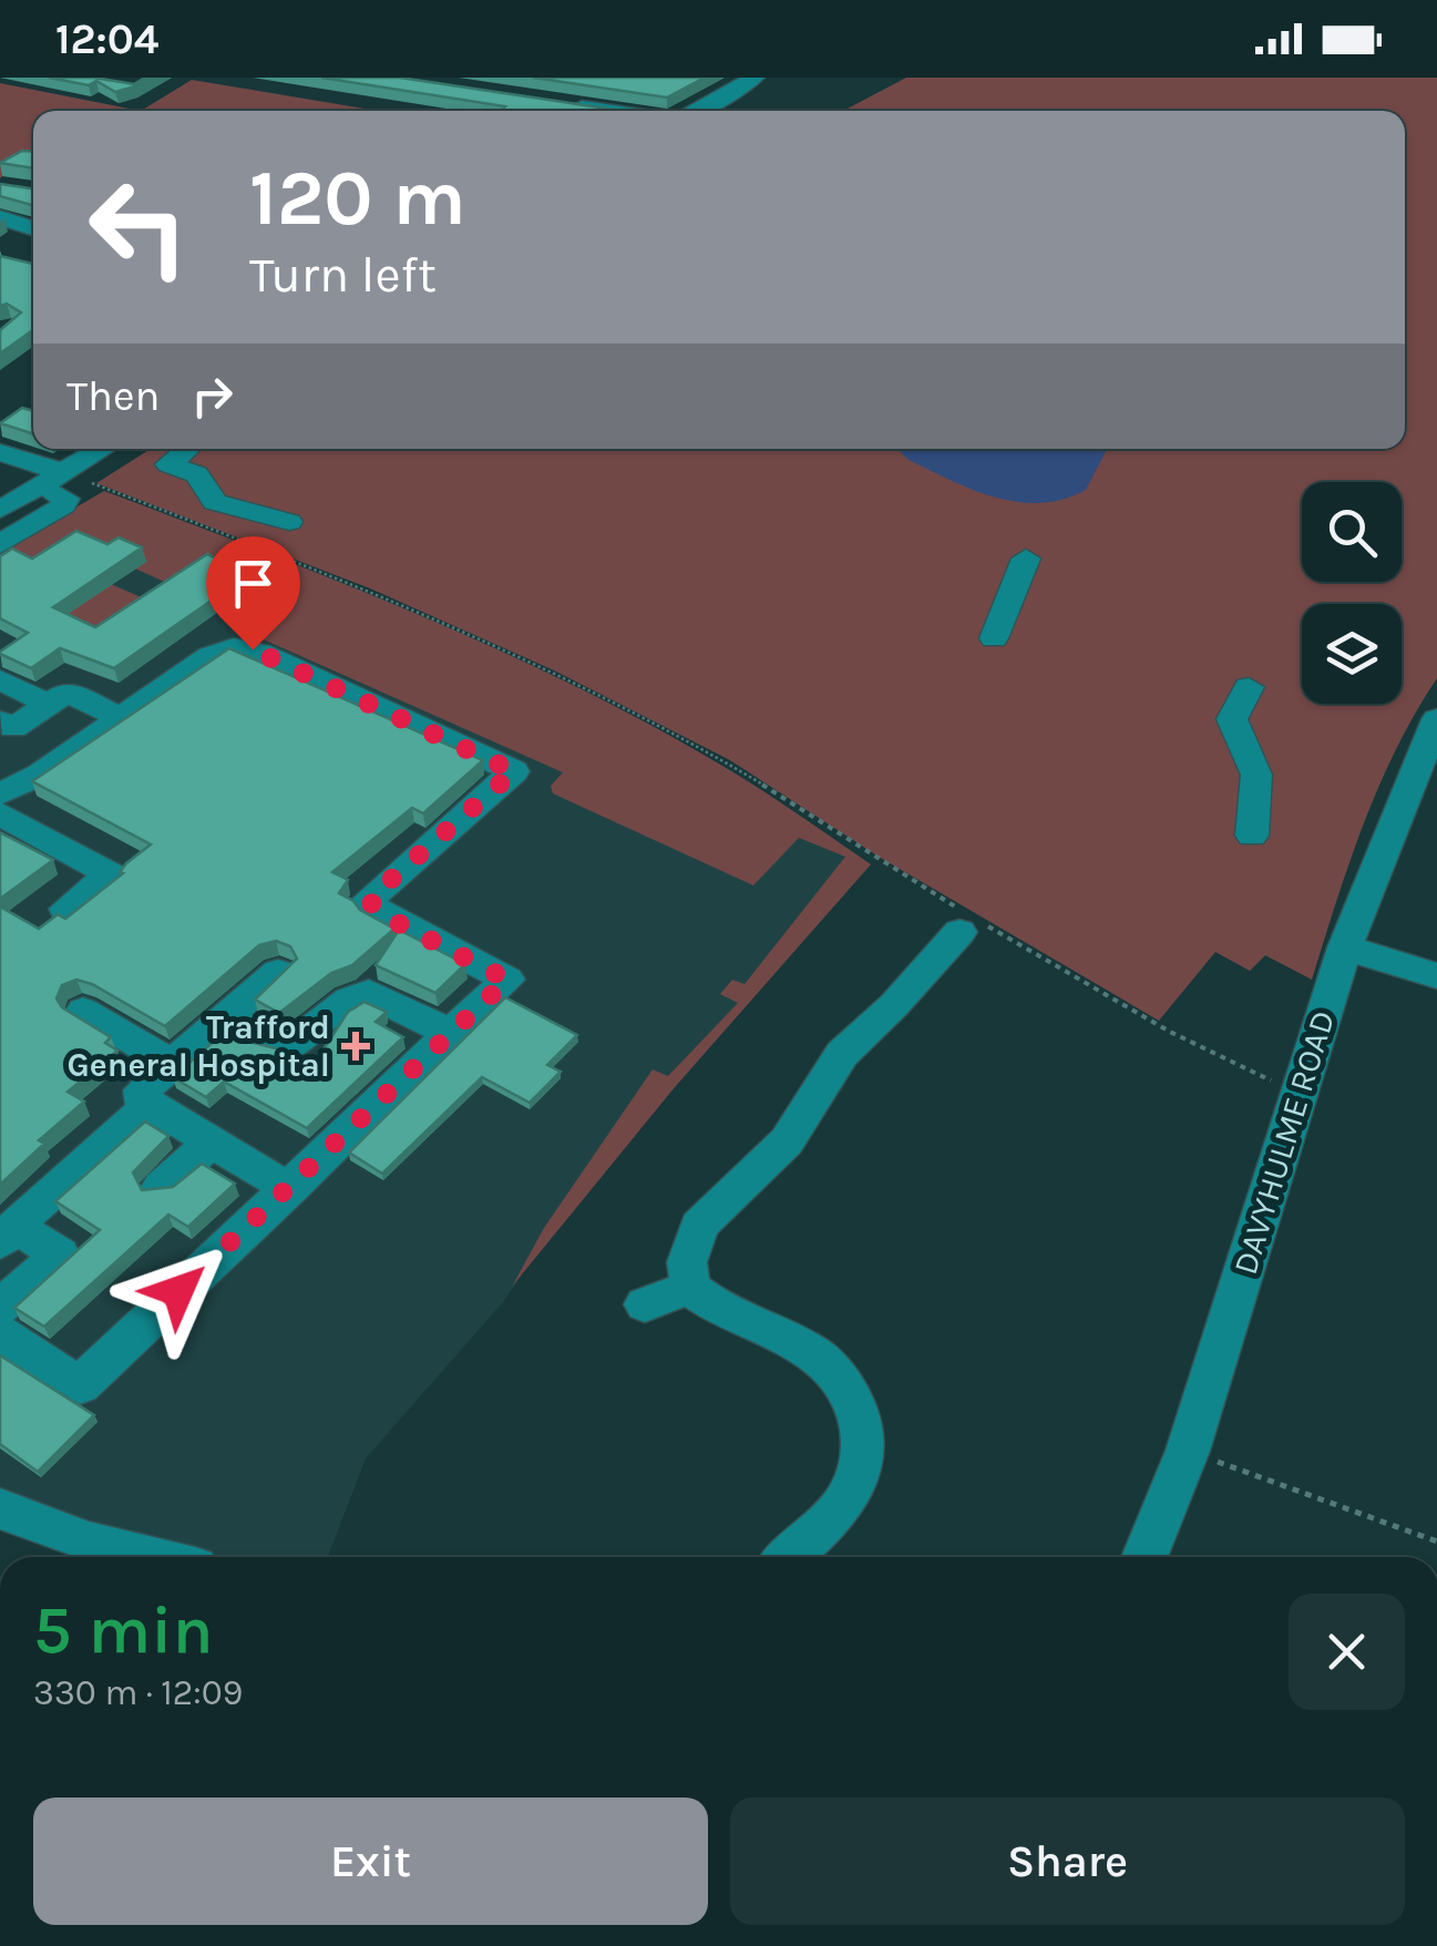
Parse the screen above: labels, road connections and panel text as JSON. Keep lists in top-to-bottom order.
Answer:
{
  "streets": {
    "street": ["DAVYHULME ROAD"]
  },
  "places": {
    "health": ["Trafford General Hospital"]
  },
  "page": {
    "status": "12:04",
    "turn": ["120 m", "Turn left"],
    "then": "Then",
    "heading": ["5 min", "330 m · 12:09"],
    "buttons": ["Exit", "Share"]
  }
}
